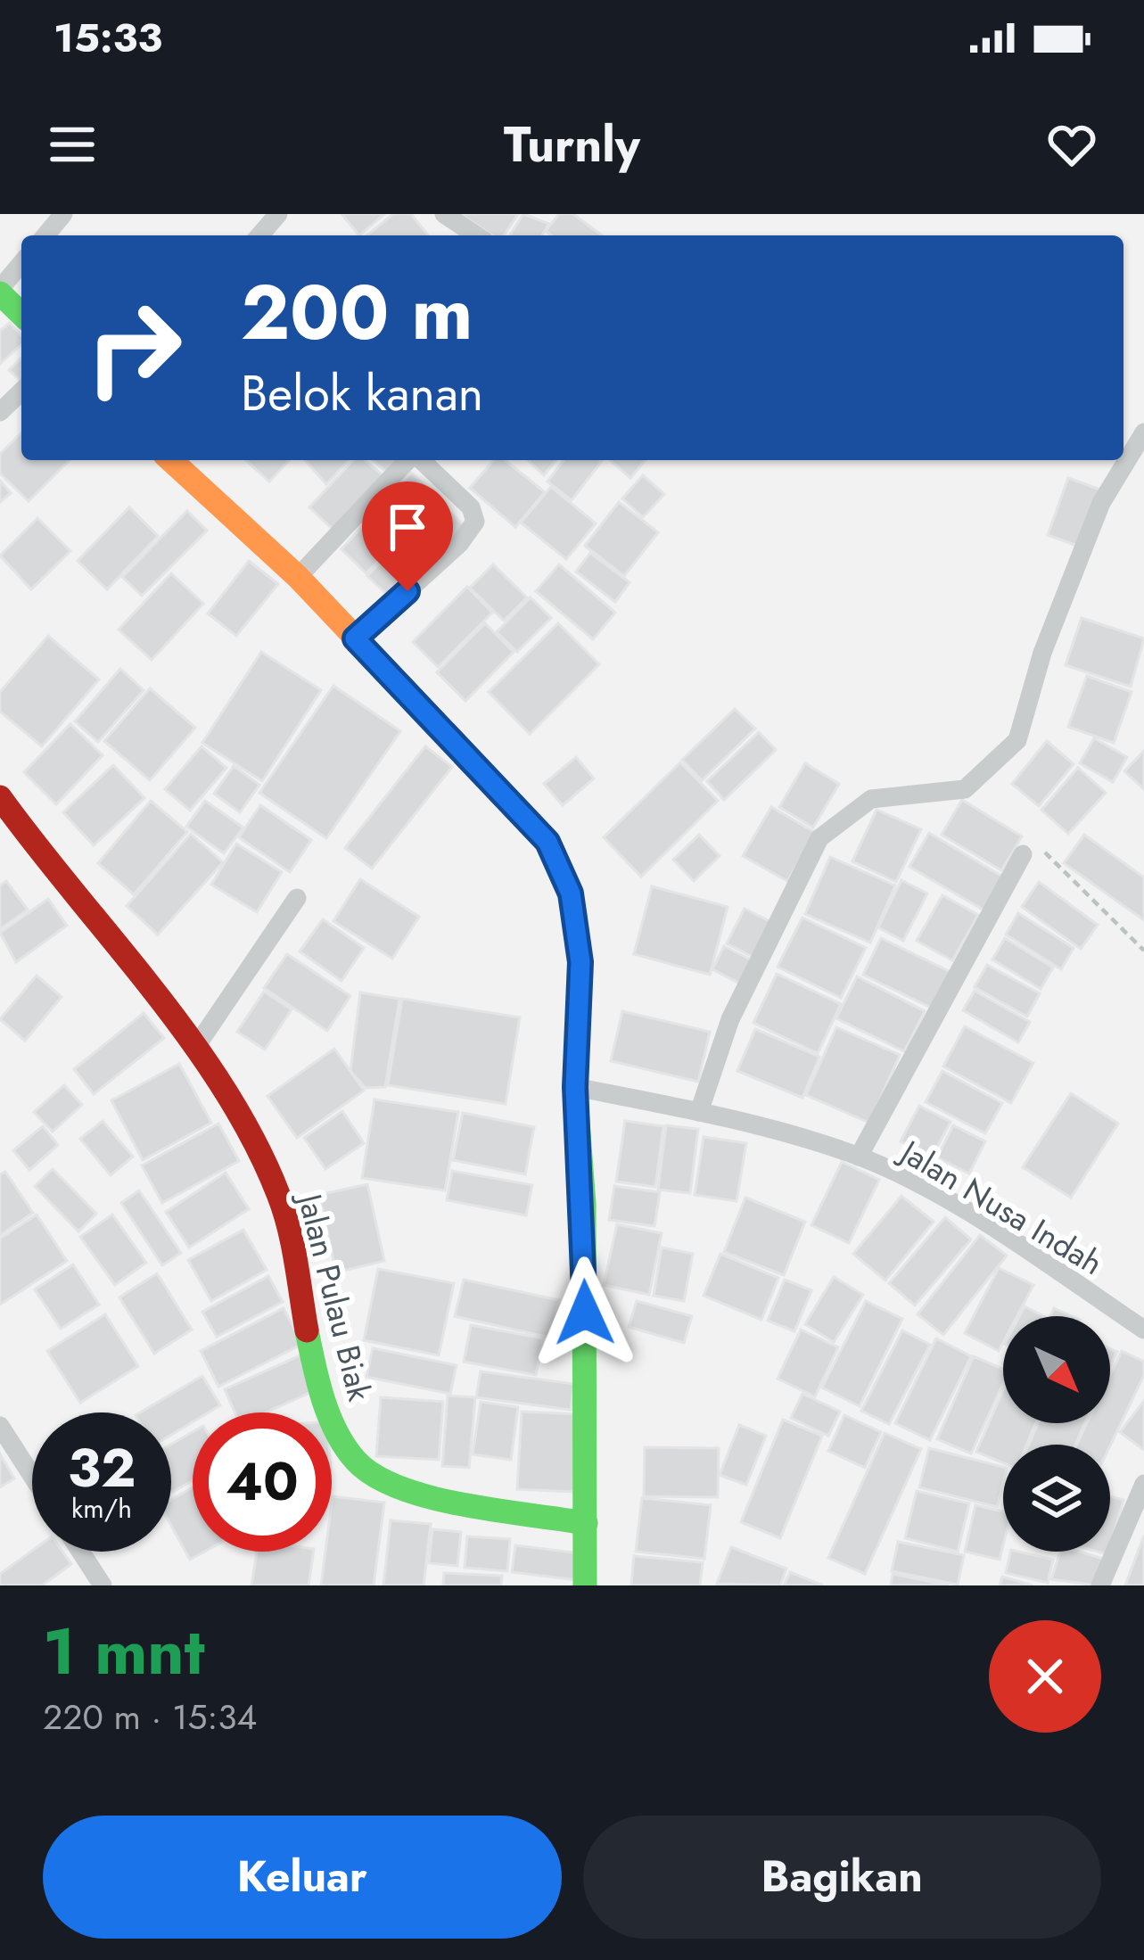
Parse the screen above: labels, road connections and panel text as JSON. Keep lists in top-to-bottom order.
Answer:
{
  "streets": {
    "street": ["Jalan Nusa Indah", "Jalan Pulau Biak"]
  },
  "north": "bottom right",
  "page": {
    "status": "15:33",
    "header": "Turnly",
    "turn": ["200 m", "Belok kanan"],
    "speed": "32 km/h",
    "limit": "40",
    "heading": ["1 mnt", "220 m · 15:34"],
    "buttons": ["Keluar", "Bagikan"]
  }
}
